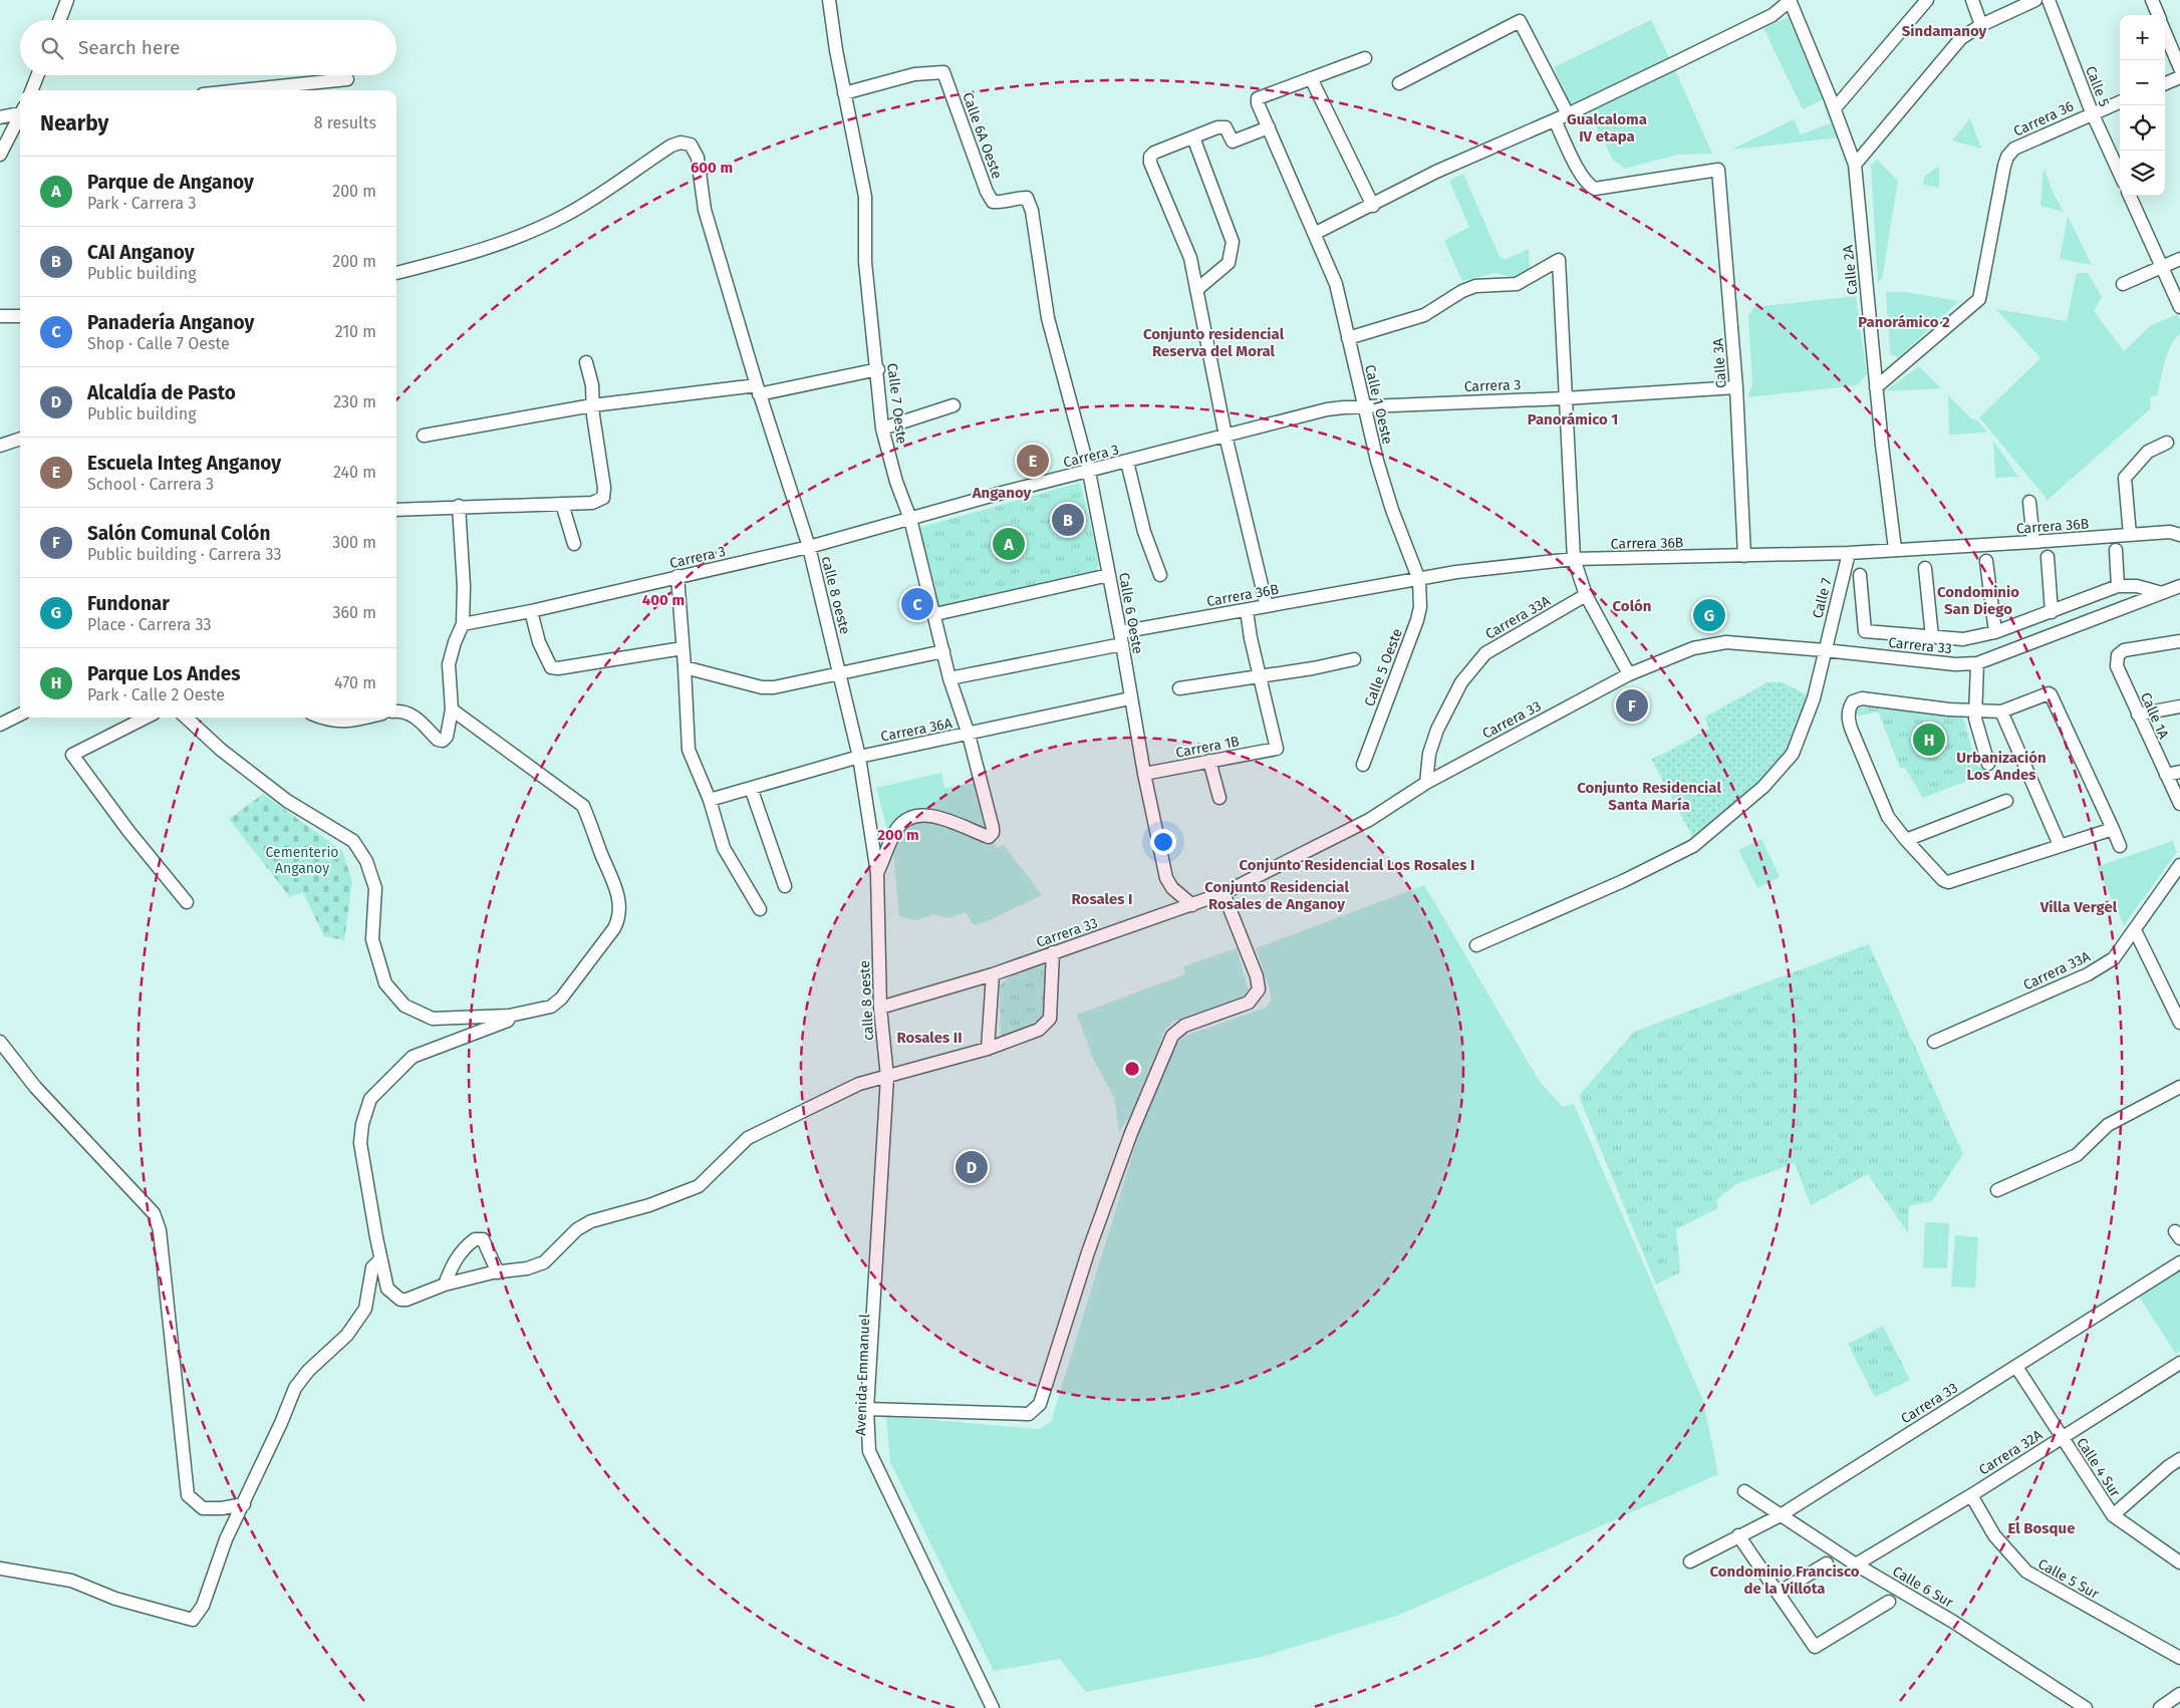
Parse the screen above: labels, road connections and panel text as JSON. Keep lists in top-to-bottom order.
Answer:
{
  "streets": {
    "street": [
      "Calle 5",
      "Carrera 36",
      "Calle 6A Oeste",
      "Calle 2A",
      "Calle 3A",
      "Carrera 3",
      "Calle 7 Oeste",
      "Calle 1 Oeste",
      "Carrera 36B",
      "calle 8 oeste",
      "Calle 7",
      "Calle 6 Oeste",
      "Carrera 33A",
      "Carrera 33",
      "Calle 5 Oeste",
      "Calle 1A",
      "Carrera 36A",
      "Carrera 1B",
      "Avenida Emmanuel",
      "Carrera 32A",
      "Calle 4 Sur",
      "Calle 5 Sur",
      "Calle 6 Sur"
    ]
  },
  "crossings": [
    ["Calle 5", "Carrera 36"],
    ["Carrera 36", "Calle 2A"],
    ["Calle 6A Oeste", "Calle 7 Oeste"],
    ["Calle 6A Oeste", "Calle 6 Oeste"],
    ["Calle 2A", "Carrera 36B"],
    ["Calle 3A", "Carrera 3"],
    ["Calle 3A", "Carrera 36B"],
    ["Carrera 3", "Calle 7 Oeste"],
    ["Carrera 3", "Calle 1 Oeste"],
    ["Carrera 3", "calle 8 oeste"],
    ["Carrera 3", "Calle 6 Oeste"],
    ["Calle 7 Oeste", "Carrera 36B"],
    ["Calle 7 Oeste", "calle 8 oeste"],
    ["Calle 7 Oeste", "Carrera 36A"],
    ["Calle 1 Oeste", "Carrera 36B"],
    ["Calle 1 Oeste", "Calle 5 Oeste"],
    ["Carrera 36B", "Calle 7"],
    ["Carrera 36B", "Calle 6 Oeste"],
    ["Carrera 36B", "Calle 5 Oeste"],
    ["calle 8 oeste", "Carrera 33"],
    ["calle 8 oeste", "Carrera 36A"],
    ["calle 8 oeste", "Avenida Emmanuel"],
    ["Calle 7", "Carrera 33"],
    ["Calle 6 Oeste", "Carrera 33"],
    ["Calle 6 Oeste", "Carrera 36A"],
    ["Calle 6 Oeste", "Carrera 1B"],
    ["Carrera 33A", "Carrera 33"],
    ["Carrera 33", "Calle 4 Sur"],
    ["Carrera 33", "Calle 6 Sur"],
    ["Carrera 32A", "Calle 4 Sur"],
    ["Carrera 32A", "Calle 5 Sur"],
    ["Carrera 32A", "Calle 6 Sur"]
  ],
  "districts": [
    "Sindamanoy",
    "Gualcaloma IV etapa",
    "Panorámico 2",
    "Conjunto residencial Reserva del Moral",
    "Panorámico 1",
    "Anganoy",
    "Condominio San Diego",
    "Colón",
    "Urbanización Los Andes",
    "Conjunto Residencial Santa María",
    "Conjunto Residencial Los Rosales I",
    "Conjunto Residencial Rosales de Anganoy",
    "Rosales I",
    "Villa Vergel",
    "Rosales II",
    "El Bosque",
    "Condominio Francisco de la Villota"
  ],
  "parks": ["Cementerio Anganoy"],
  "page": {
    "map_buttons": ["+", "−"],
    "search": "Search here",
    "heading": ["Nearby", "8 results"],
    "list": [
      {
        "mark": "A",
        "name": "Parque de Anganoy",
        "note": "Park · Carrera 3",
        "value": "200 m"
      },
      {
        "mark": "B",
        "name": "CAI Anganoy",
        "note": "Public building",
        "value": "200 m"
      },
      {
        "mark": "C",
        "name": "Panadería Anganoy",
        "note": "Shop · Calle 7 Oeste",
        "value": "210 m"
      },
      {
        "mark": "D",
        "name": "Alcaldía de Pasto",
        "note": "Public building",
        "value": "230 m"
      },
      {
        "mark": "E",
        "name": "Escuela Integ Anganoy",
        "note": "School · Carrera 3",
        "value": "240 m"
      },
      {
        "mark": "F",
        "name": "Salón Comunal Colón",
        "note": "Public building · Carrera 33",
        "value": "300 m"
      },
      {
        "mark": "G",
        "name": "Fundonar",
        "note": "Place · Carrera 33",
        "value": "360 m"
      },
      {
        "mark": "H",
        "name": "Parque Los Andes",
        "note": "Park · Calle 2 Oeste",
        "value": "470 m"
      }
    ],
    "pins": [
      "E",
      "B",
      "A",
      "C",
      "G",
      "F",
      "H",
      "D"
    ]
  },
  "rings": ["600 m", "400 m", "200 m"]
}
